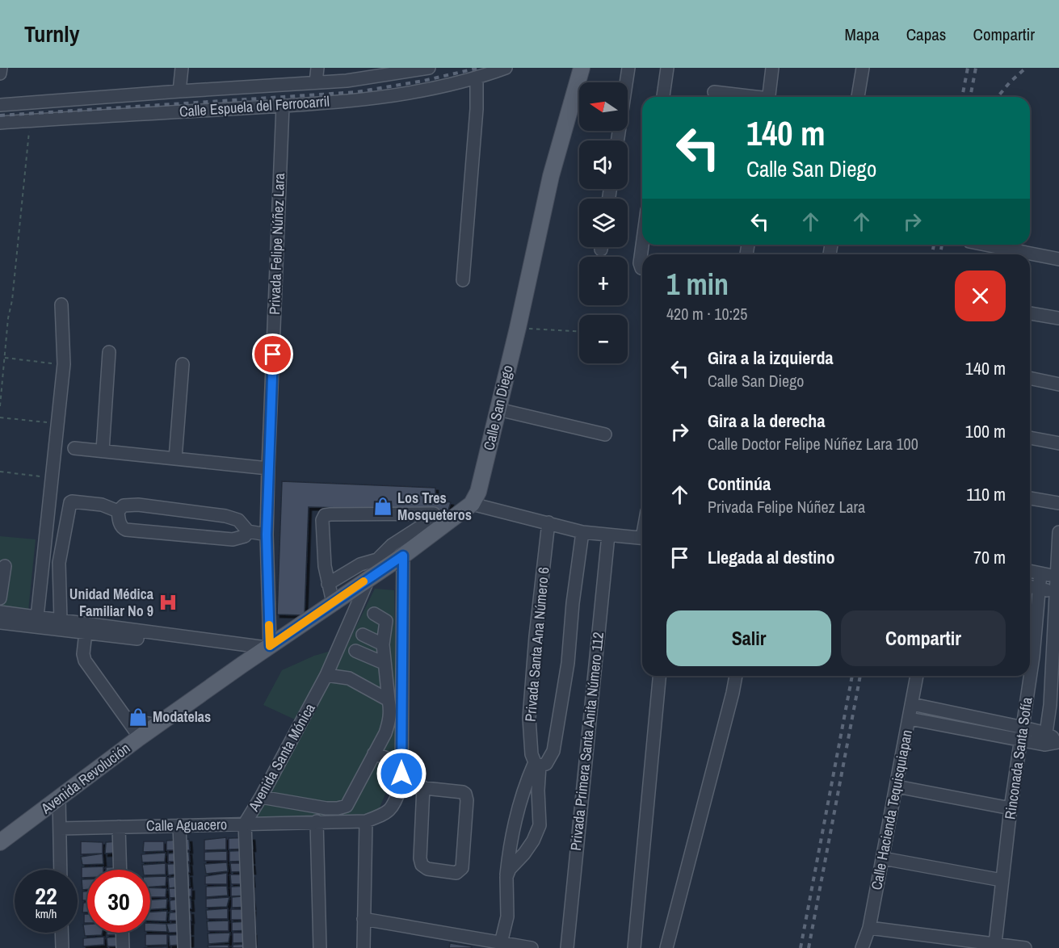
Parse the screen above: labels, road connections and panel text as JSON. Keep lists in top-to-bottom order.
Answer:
{
  "streets": {
    "main road": ["Calle San Diego", "Avenida Revolución"],
    "street": [
      "Calle Espuela del Ferrocarril",
      "Privada Felipe Núñez Lara",
      "Privada Santa Ana Número 6",
      "Privada Primera Santa Anita Número 112",
      "Avenida Santa Mónica",
      "Rinconada Santa Sofía",
      "Calle Hacienda Tequisquiapan",
      "Calle Aguacero"
    ]
  },
  "crossings": [
    ["Calle Espuela del Ferrocarril", "Privada Felipe Núñez Lara"],
    ["Privada Felipe Núñez Lara", "Avenida Revolución"],
    ["Avenida Santa Mónica", "Calle Aguacero"]
  ],
  "places": {
    "shop": ["Los Tres Mosqueteros", "Modatelas"],
    "hospital": ["Unidad Médica Familiar No 9"]
  },
  "north": "left",
  "page": {
    "header": "Turnly",
    "nav": ["Mapa", "Capas", "Compartir"],
    "map_buttons": ["+", "−"],
    "turn": ["140 m", "Calle San Diego"],
    "heading": ["1 min", "420 m · 10:25"],
    "list": [
      {
        "name": "Gira a la izquierda",
        "note": "Calle San Diego",
        "value": "140 m"
      },
      {
        "name": "Gira a la derecha",
        "note": "Calle Doctor Felipe Núñez Lara 100",
        "value": "100 m"
      },
      {
        "name": "Continúa",
        "note": "Privada Felipe Núñez Lara",
        "value": "110 m"
      },
      {
        "name": "Llegada al destino",
        "value": "70 m"
      }
    ],
    "buttons": ["Salir", "Compartir"],
    "speed": "22 km/h",
    "limit": "30"
  }
}
